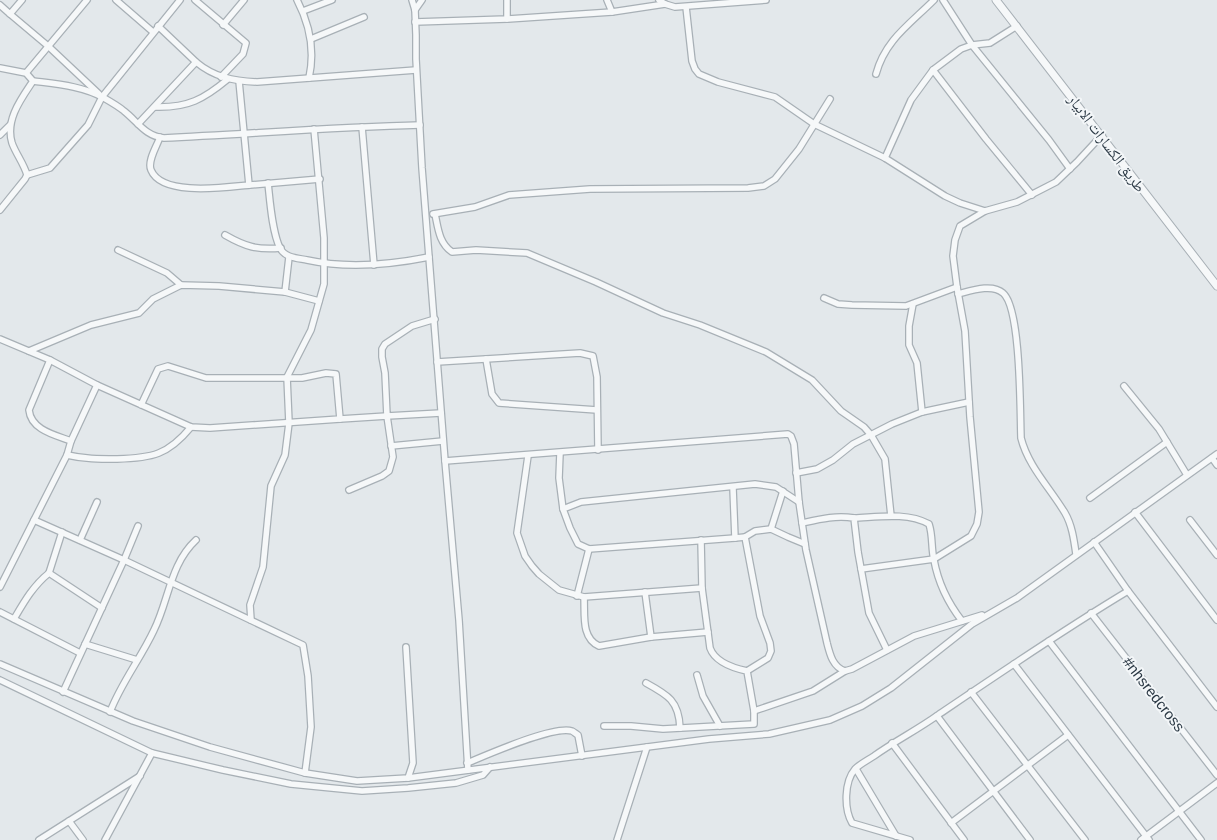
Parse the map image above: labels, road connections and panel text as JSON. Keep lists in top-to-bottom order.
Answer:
{
  "streets": {
    "street": ["طريق الكسارات الابيار", "#nhsredcross"]
  }
}
